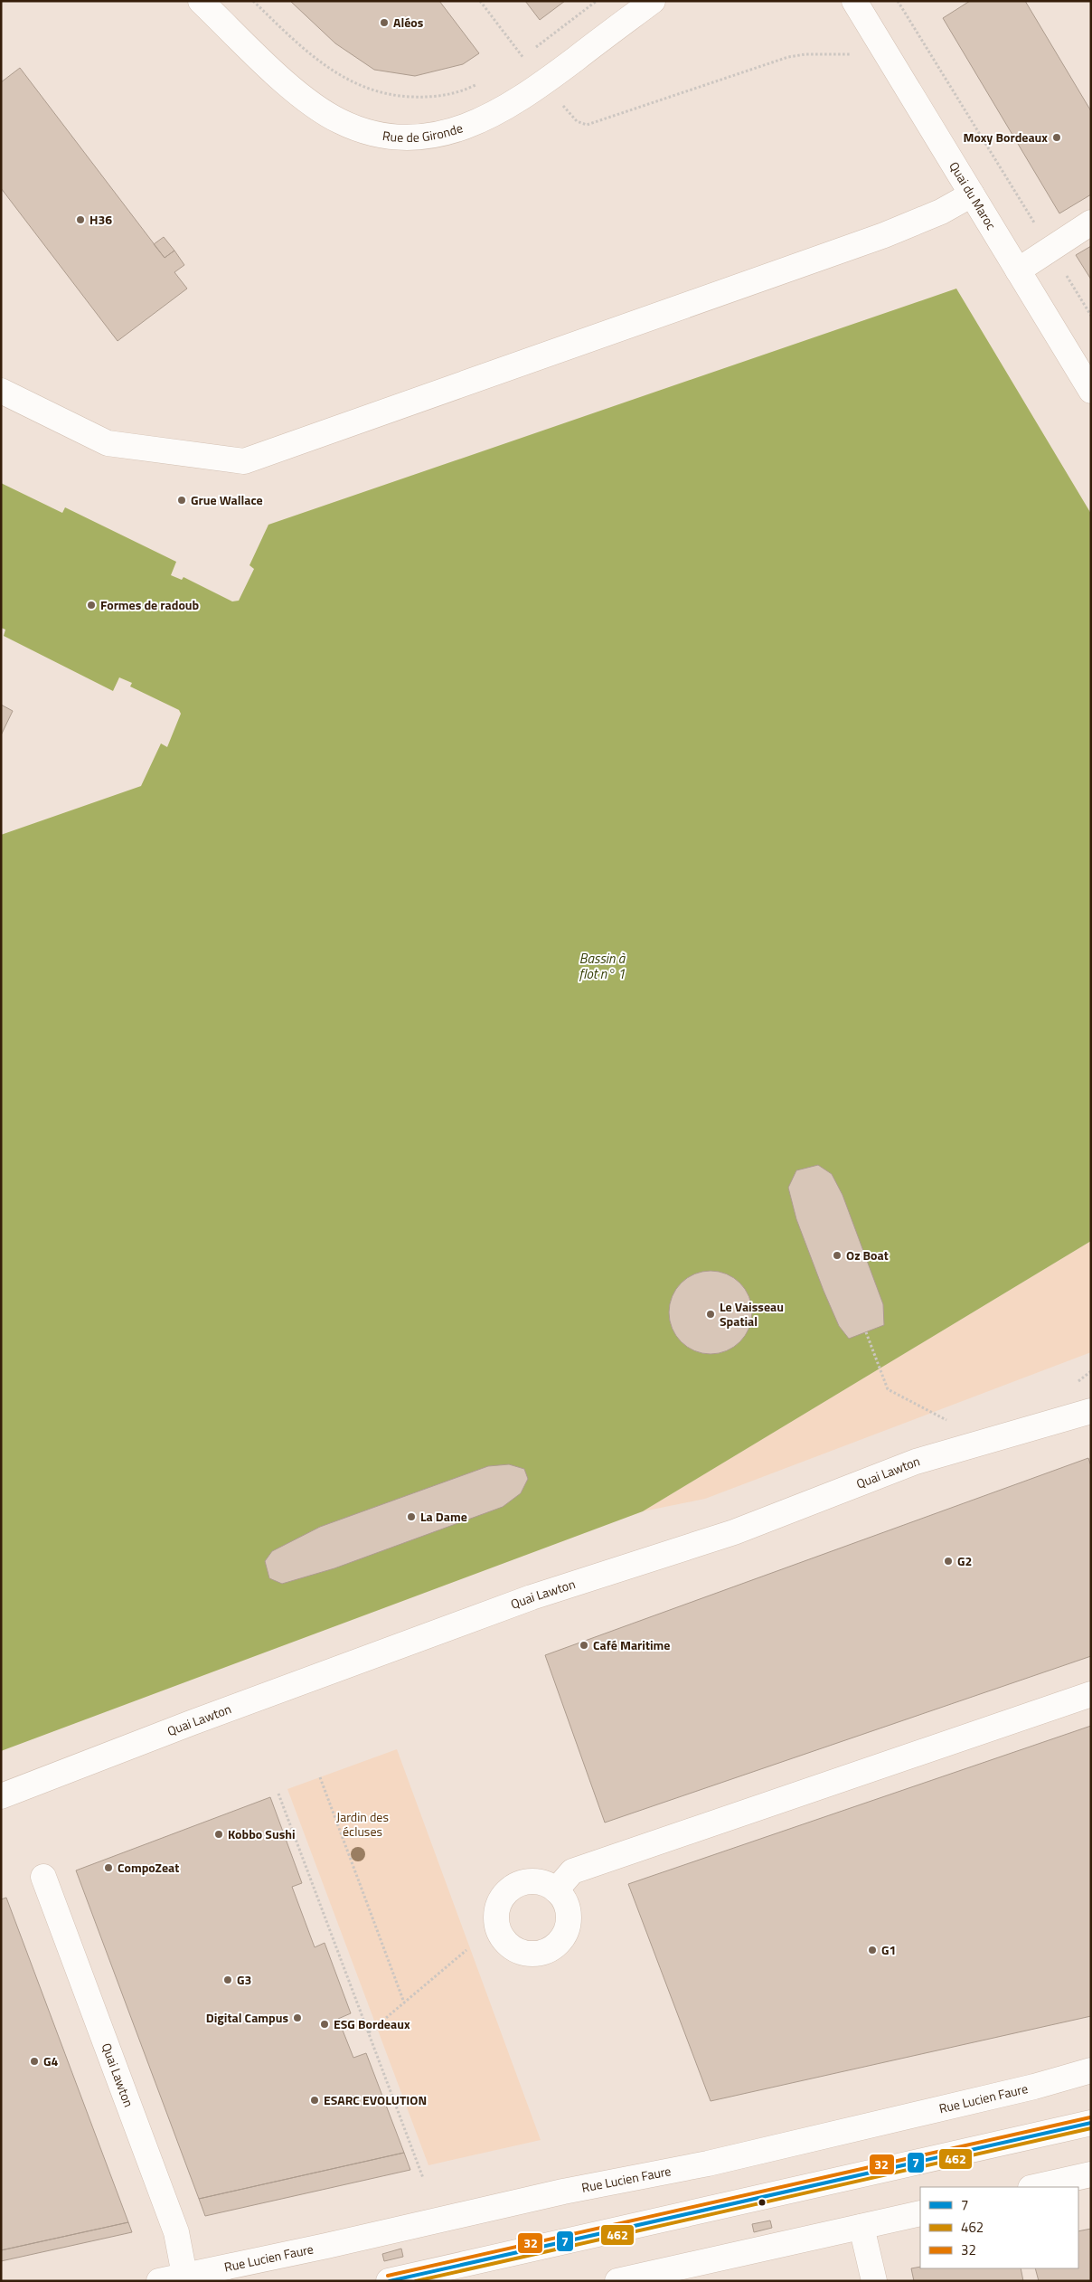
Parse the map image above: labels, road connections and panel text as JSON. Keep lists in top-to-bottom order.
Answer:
{
  "streets": {
    "street": [
      "Rue de Gironde",
      "Quai du Maroc",
      "Quai Lawton",
      "Rue Lucien Faure"
    ]
  },
  "crossings": [
    ["Quai Lawton", "Rue Lucien Faure"]
  ],
  "water": ["Bassin à flot n° 1"],
  "parks": ["Jardin des écluses"],
  "places": [
    "Aléos",
    "Moxy Bordeaux",
    "H36",
    "Grue Wallace",
    "Formes de radoub",
    "Oz Boat",
    "Le Vaisseau Spatial",
    "La Dame",
    "G2",
    "Café Maritime",
    "Kobbo Sushi",
    "CompoZeat",
    "G1",
    "G3",
    "Digital Campus",
    "ESG Bordeaux",
    "G4",
    "ESARC EVOLUTION"
  ],
  "lines": ["transit line 32", "transit line 7", "transit line 462"],
  "legend": ["7", "462", "32"]
}
